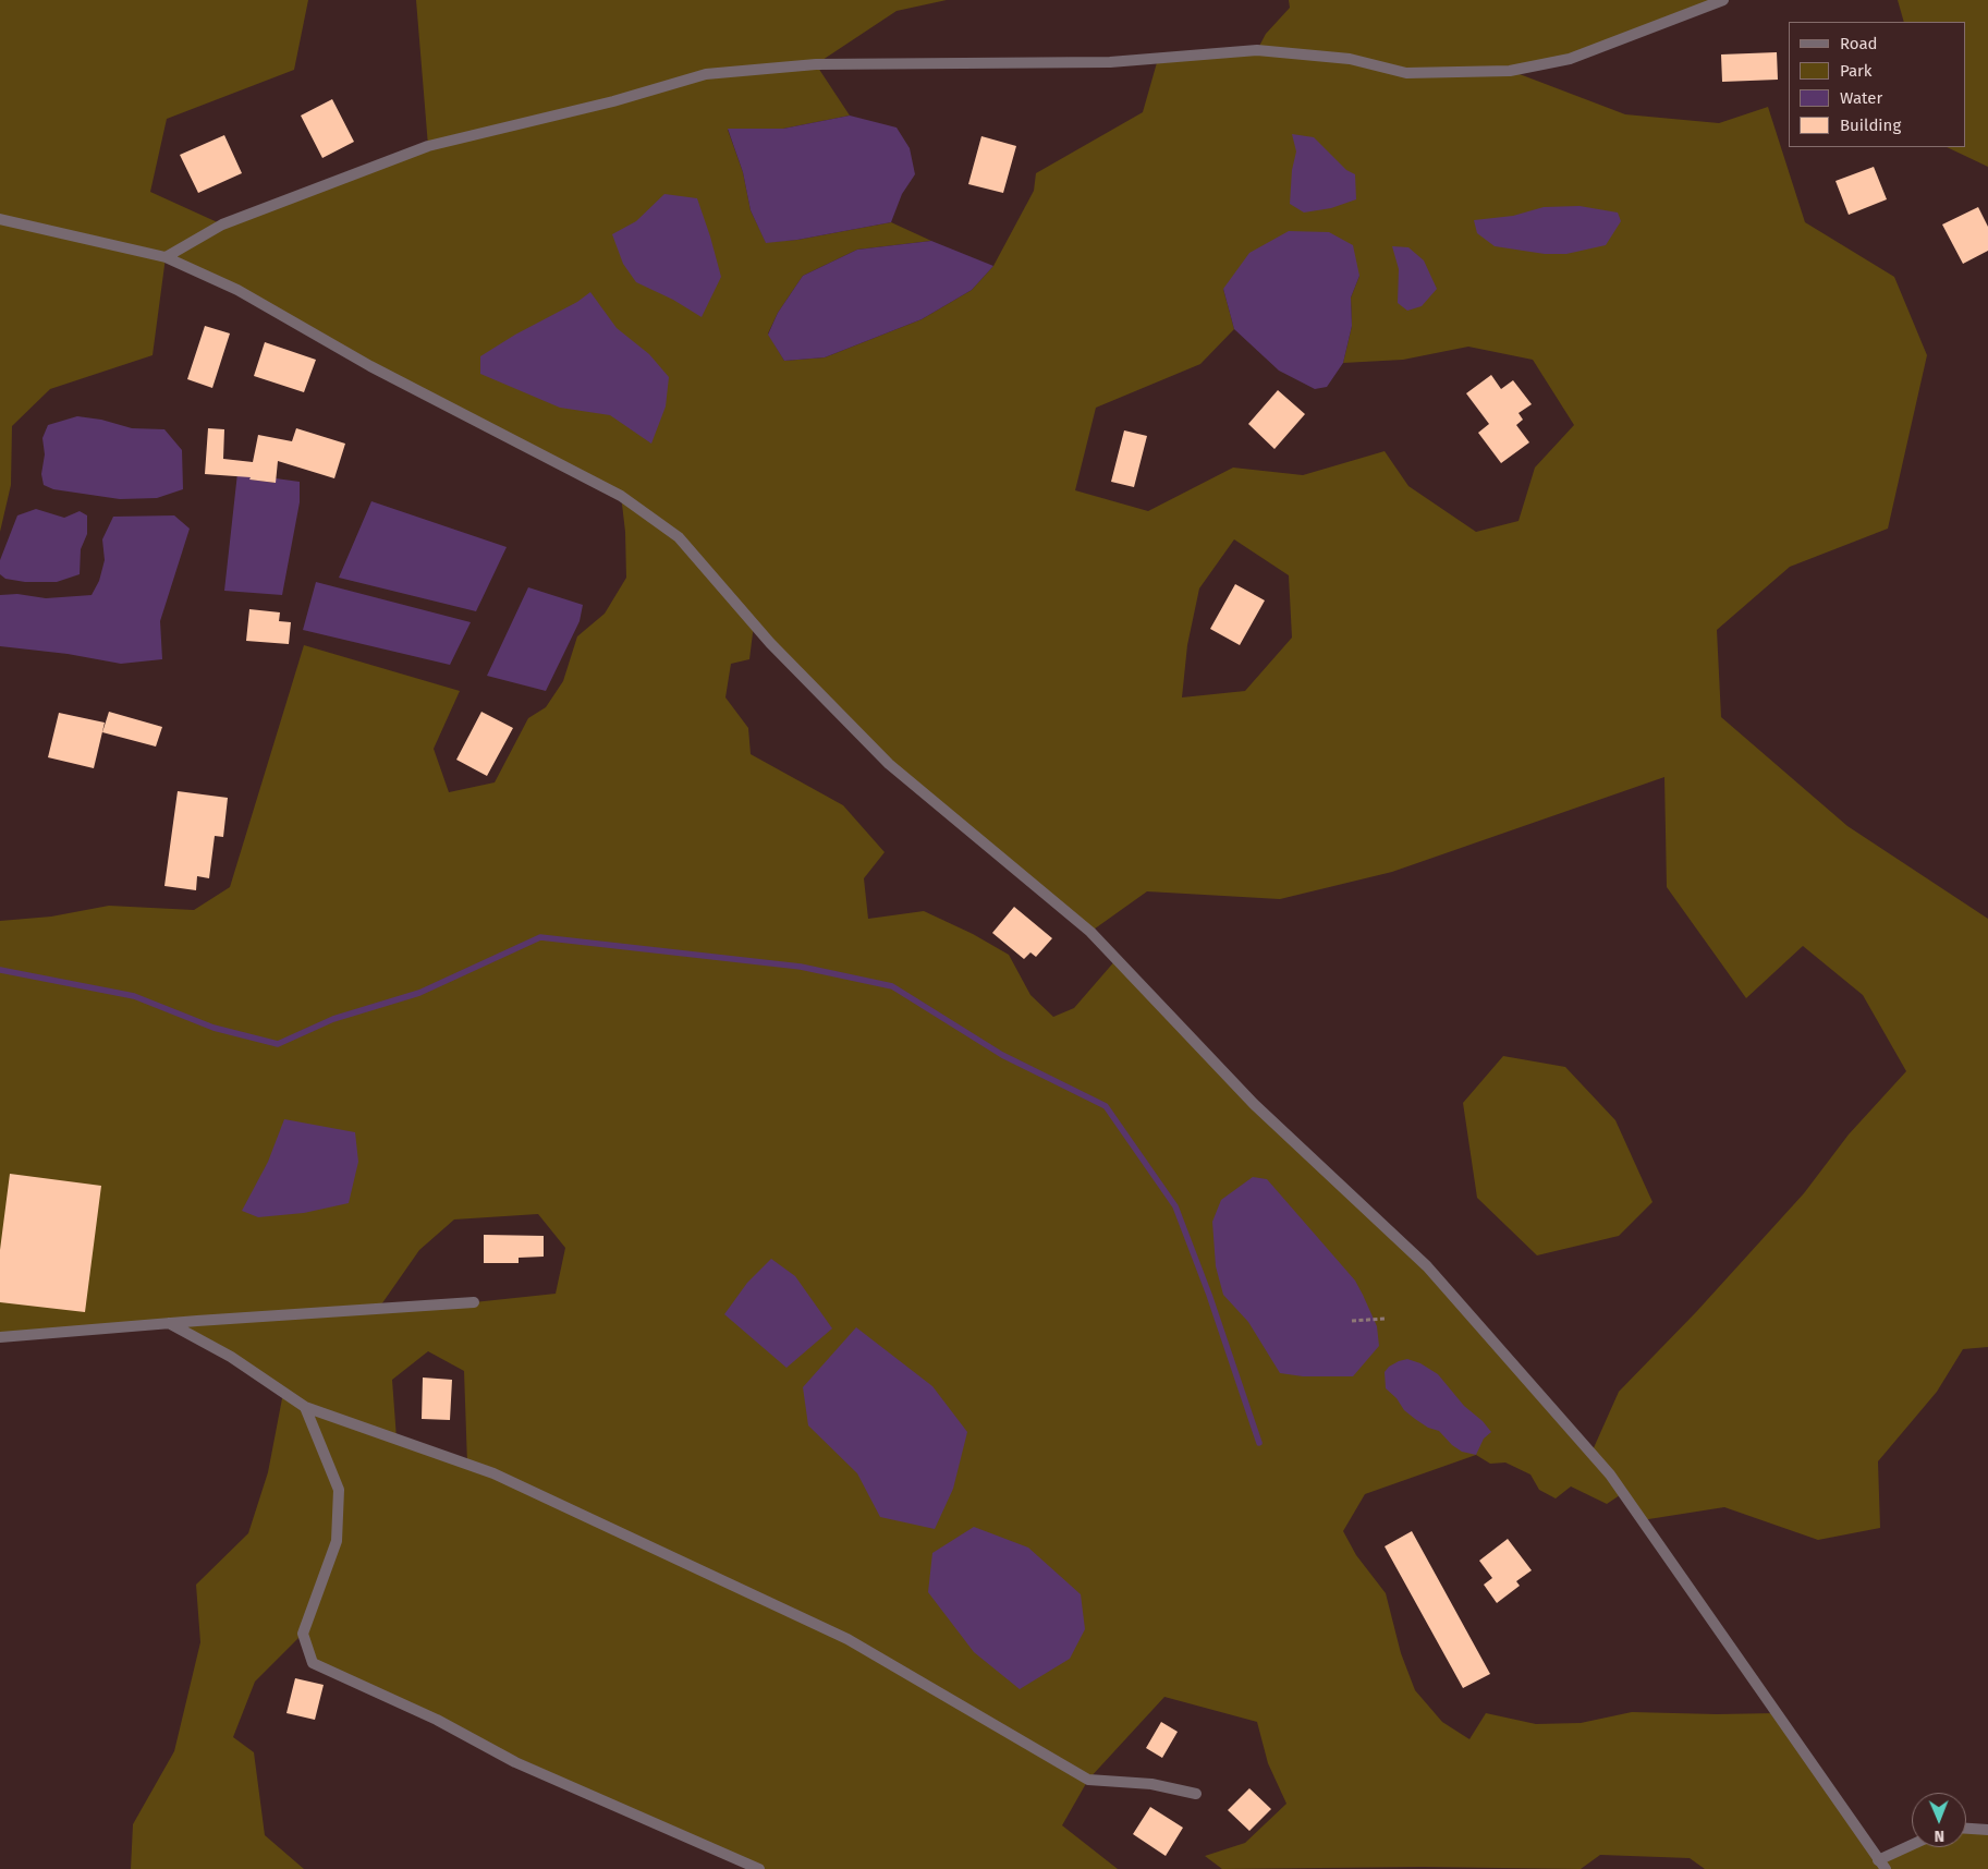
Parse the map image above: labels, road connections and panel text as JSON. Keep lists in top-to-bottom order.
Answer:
{
  "legend": [
    "Road",
    "Park",
    "Water",
    "Building"
  ],
  "north": "bottom"
}
